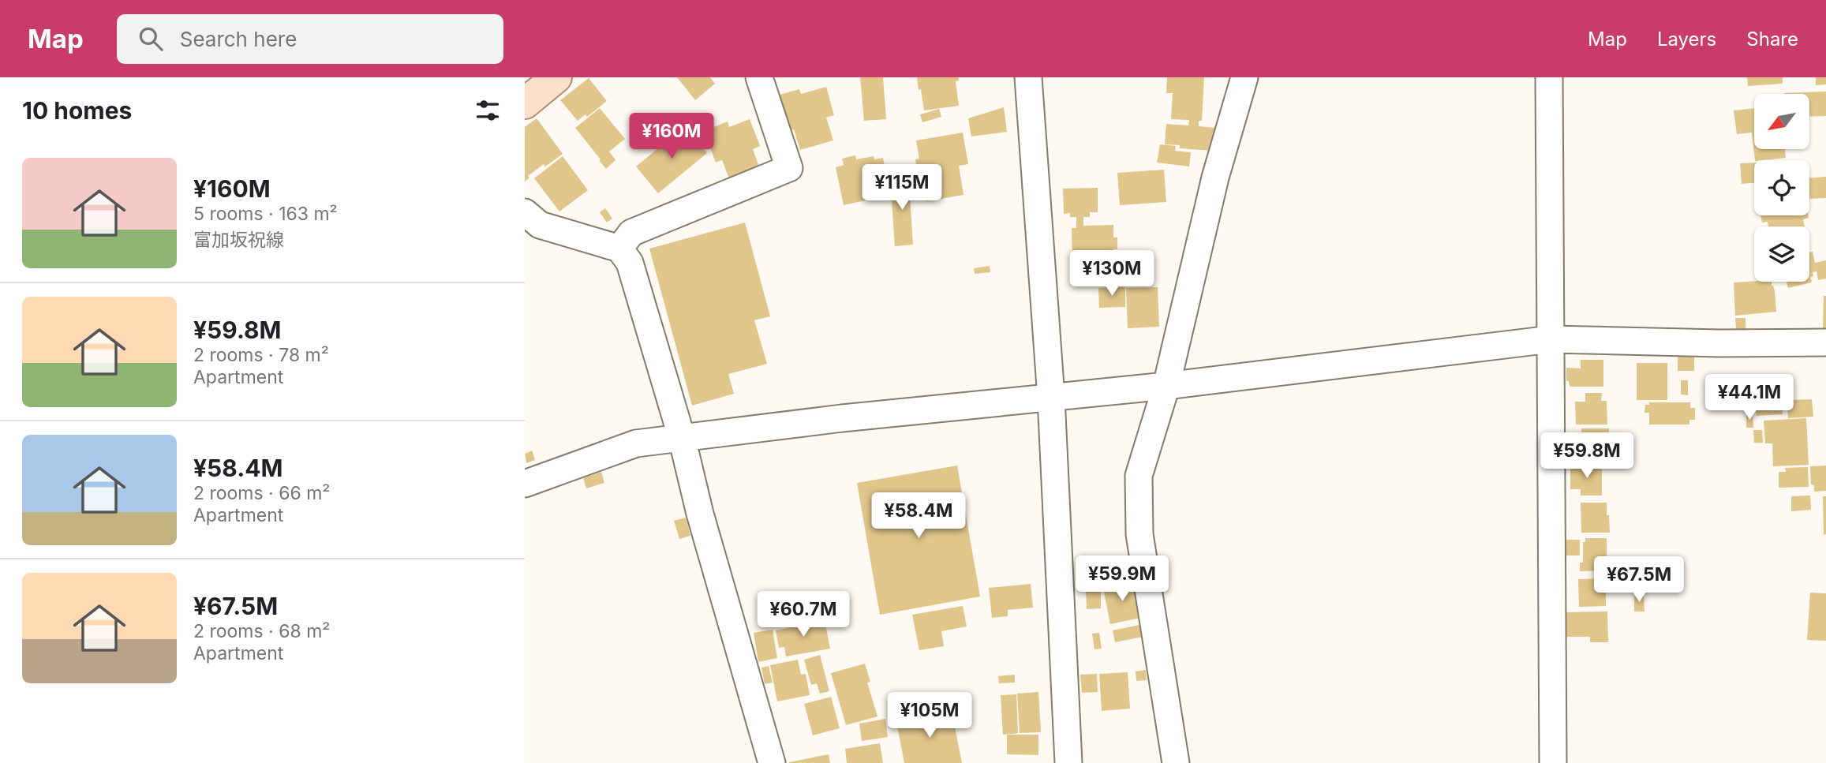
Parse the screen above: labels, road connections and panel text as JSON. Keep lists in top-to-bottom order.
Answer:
{
  "north": "bottom left",
  "page": {
    "header": "Map",
    "search": "Search here",
    "nav": ["Map", "Layers", "Share"],
    "heading": "10 homes",
    "price": [
      "¥160M",
      "¥115M",
      "¥130M",
      "¥44.1M",
      "¥59.8M",
      "¥58.4M",
      "¥59.9M",
      "¥67.5M",
      "¥60.7M",
      "¥105M"
    ],
    "list": [
      {
        "name": "¥160M",
        "note": "5 rooms · 163 m² · 富加坂祝線"
      },
      {
        "name": "¥59.8M",
        "note": "2 rooms · 78 m² · Apartment"
      },
      {
        "name": "¥58.4M",
        "note": "2 rooms · 66 m² · Apartment"
      },
      {
        "name": "¥67.5M",
        "note": "2 rooms · 68 m² · Apartment"
      }
    ]
  }
}
